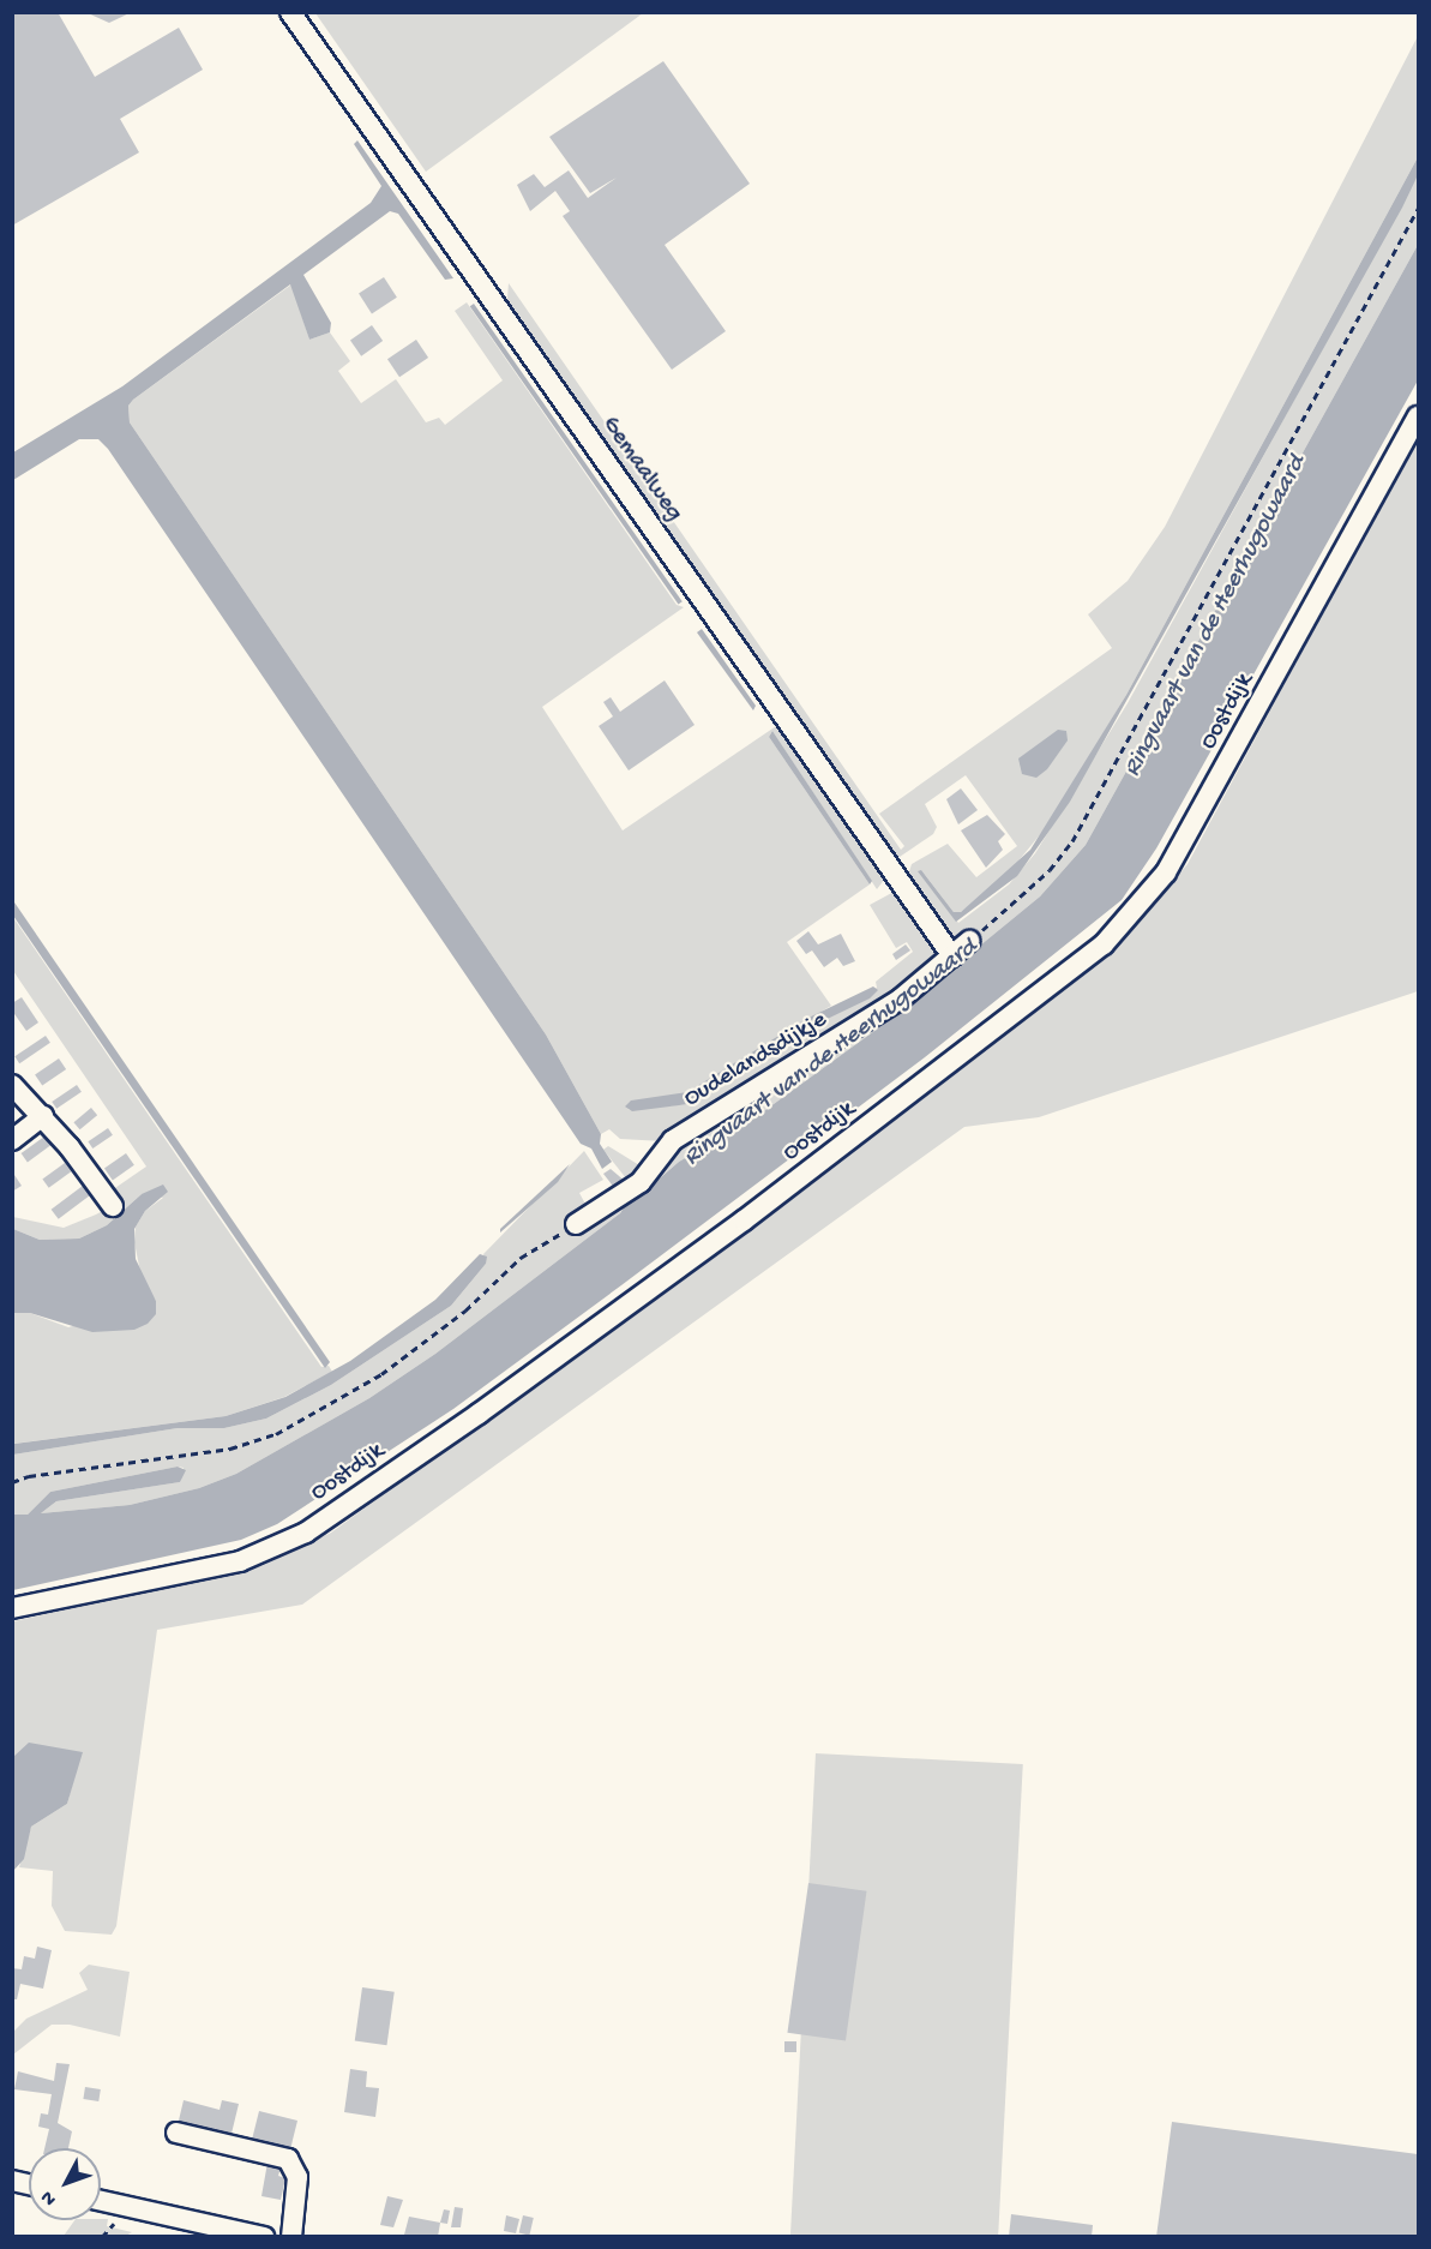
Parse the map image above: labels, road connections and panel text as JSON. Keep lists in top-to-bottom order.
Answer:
{
  "streets": {
    "street": ["Gemaalweg", "Oostdijk", "Oudelandsdijkje"]
  },
  "crossings": [
    ["Gemaalweg", "Oudelandsdijkje"]
  ],
  "water": ["Ringvaart van de Heerhugowaard"],
  "north": "bottom left"
}
